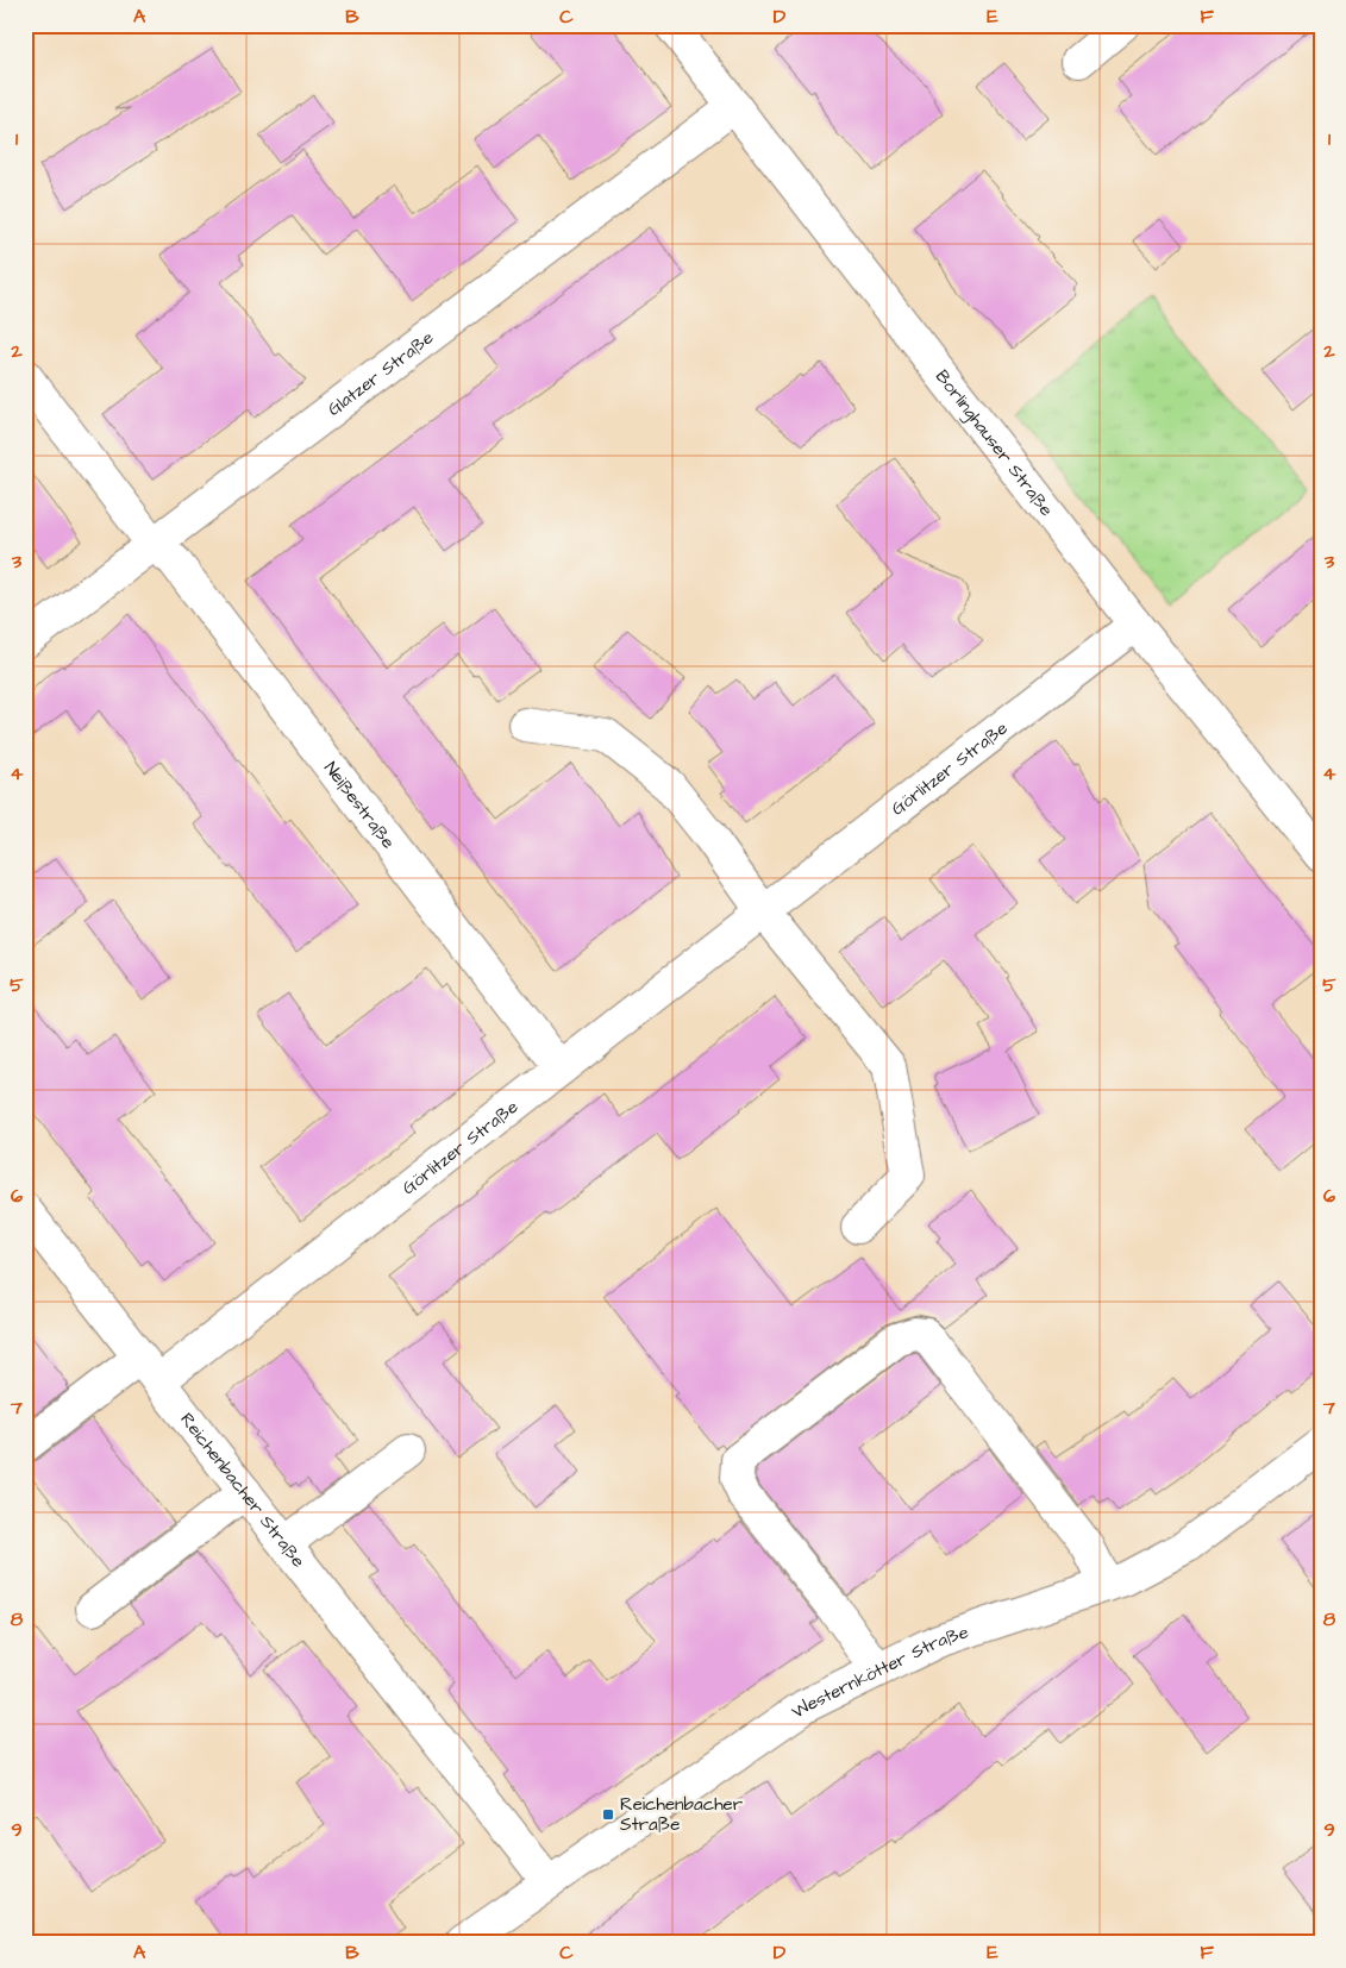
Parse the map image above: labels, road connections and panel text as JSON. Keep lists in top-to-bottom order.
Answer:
{
  "streets": {
    "street": [
      "Glatzer Straße",
      "Borlinghauser Straße",
      "Görlitzer Straße",
      "Neißestraße",
      "Reichenbacher Straße",
      "Westernkötter Straße"
    ]
  },
  "crossings": [
    ["Glatzer Straße", "Borlinghauser Straße"],
    ["Glatzer Straße", "Neißestraße"],
    ["Borlinghauser Straße", "Görlitzer Straße"],
    ["Görlitzer Straße", "Neißestraße"],
    ["Görlitzer Straße", "Reichenbacher Straße"],
    ["Reichenbacher Straße", "Westernkötter Straße"]
  ],
  "places": {
    "transit": ["Reichenbacher Straße"]
  },
  "grid": {
    "columns": [
      "A",
      "B",
      "C",
      "D",
      "E",
      "F"
    ],
    "rows": [
      "1",
      "2",
      "3",
      "4",
      "5",
      "6",
      "7",
      "8",
      "9"
    ]
  }
}
